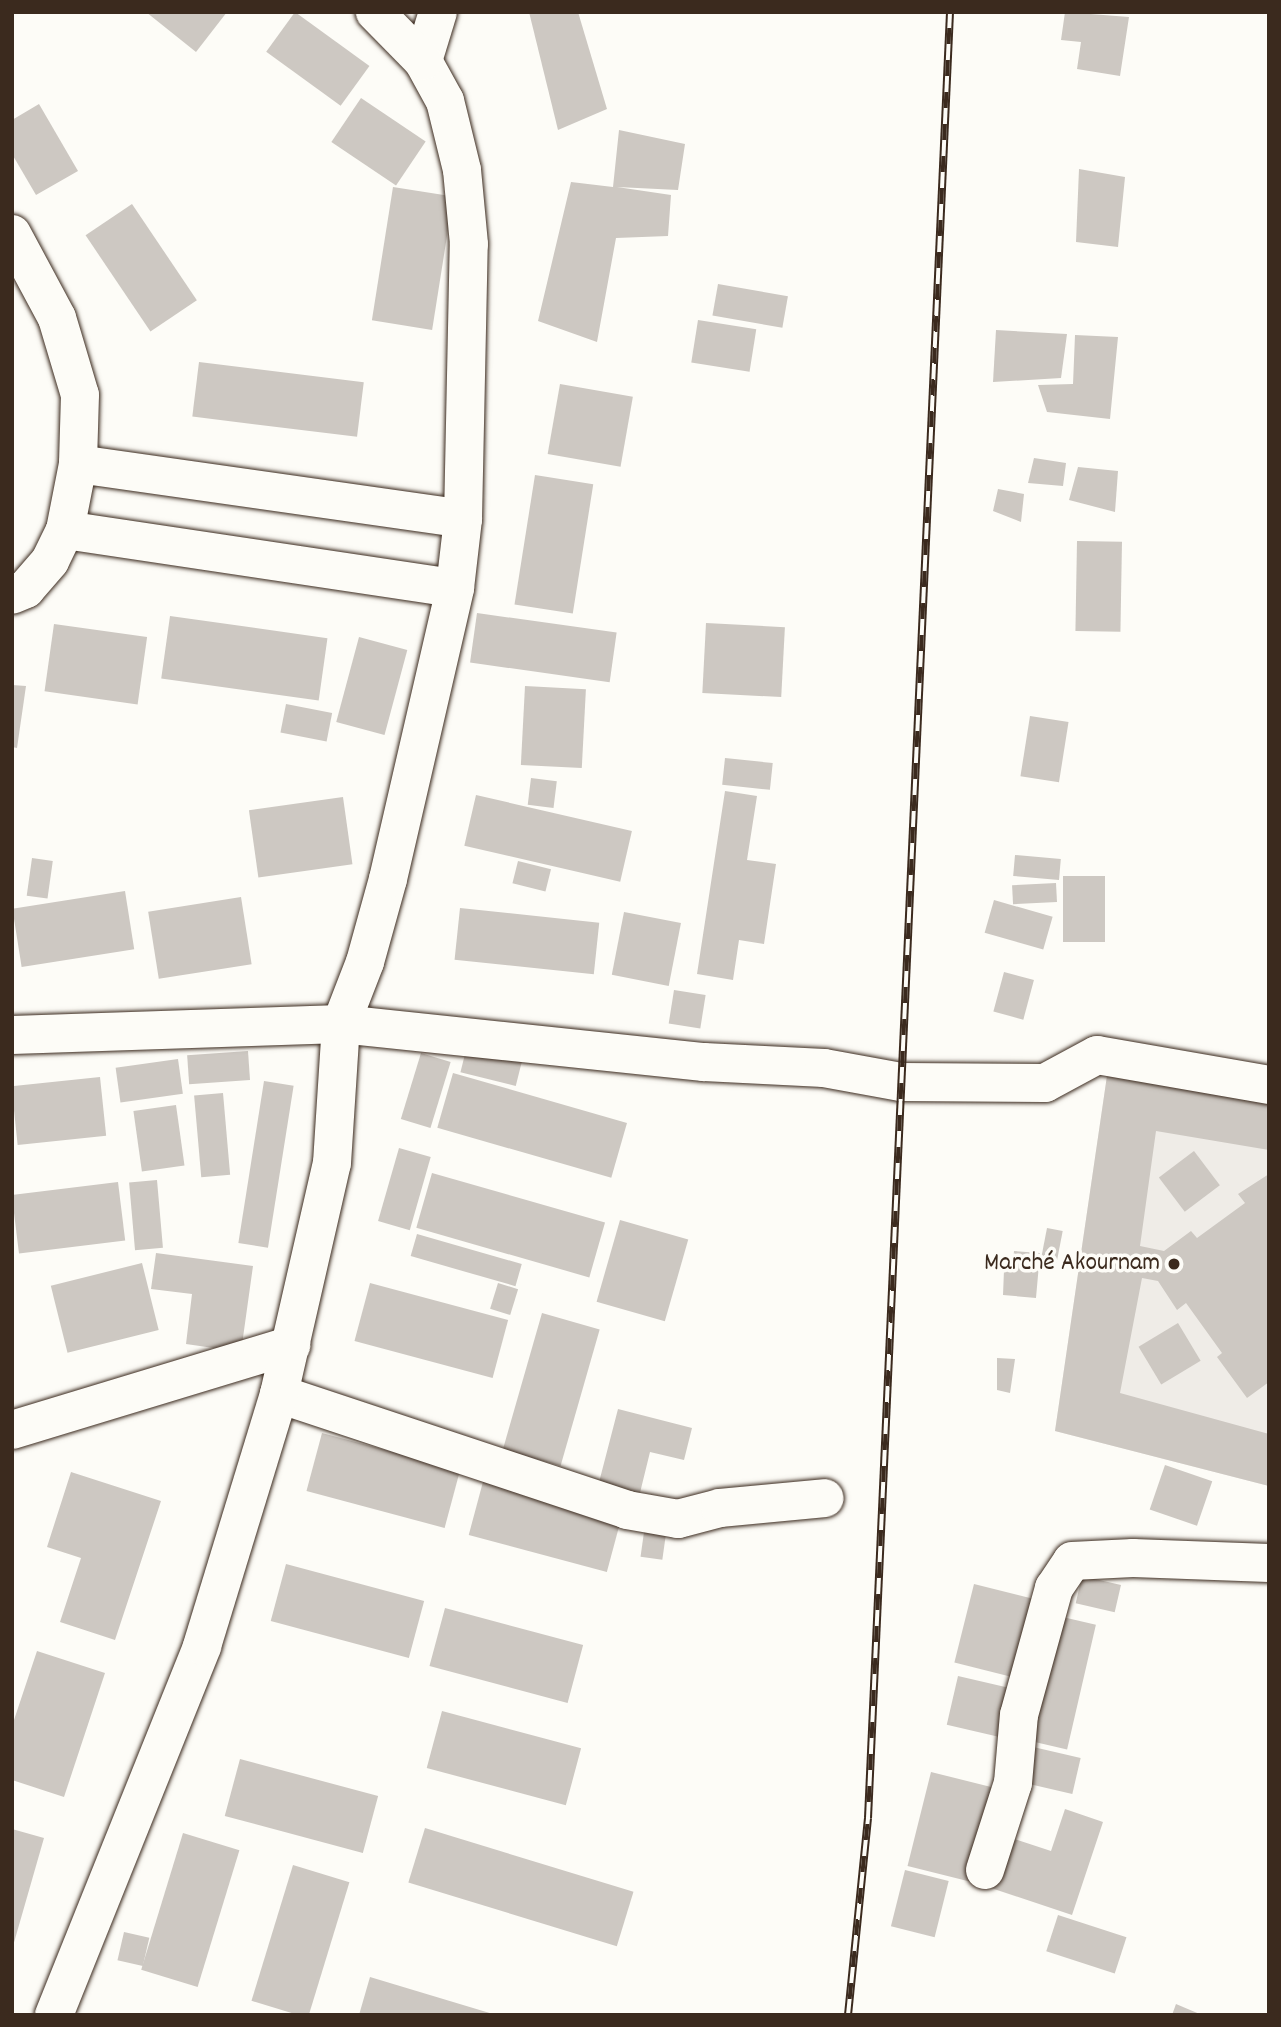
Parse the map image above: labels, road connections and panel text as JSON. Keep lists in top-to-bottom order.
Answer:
{
  "places": ["Marché Akournam"]
}
